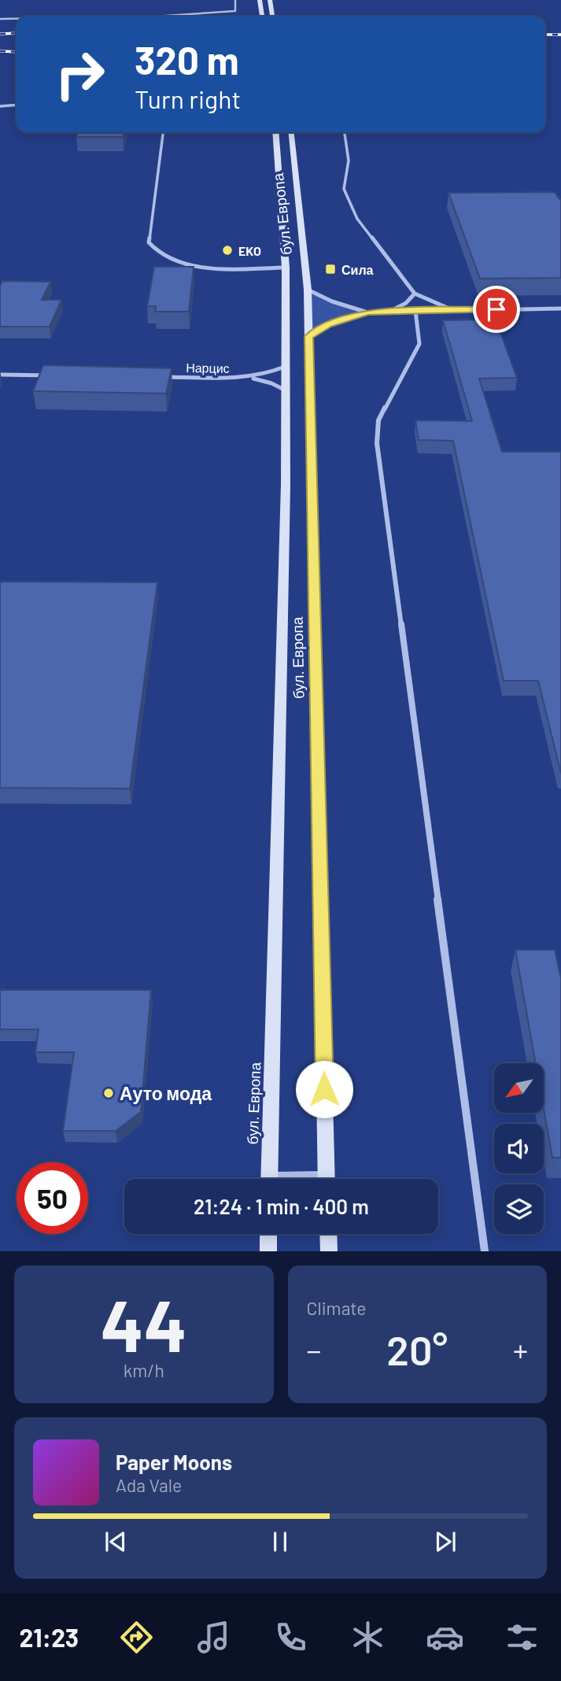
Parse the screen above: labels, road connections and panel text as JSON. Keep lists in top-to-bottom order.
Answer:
{
  "streets": {
    "main road": ["бул. Европа"],
    "street": ["Нарцис"]
  },
  "places": {
    "other": ["EKO", "Ауто мода"],
    "transit": ["Сила"]
  },
  "north": "bottom left",
  "page": {
    "turn": ["320 m", "Turn right"],
    "limit": "50",
    "trip": "21:24 · 1 min · 400 m",
    "tile": [
      ["44", "km/h"],
      "Climate"
    ],
    "heat": ["−", "20°", "+"],
    "song": ["Paper Moons", "Ada Vale"],
    "tabs": "21:23"
  }
}
